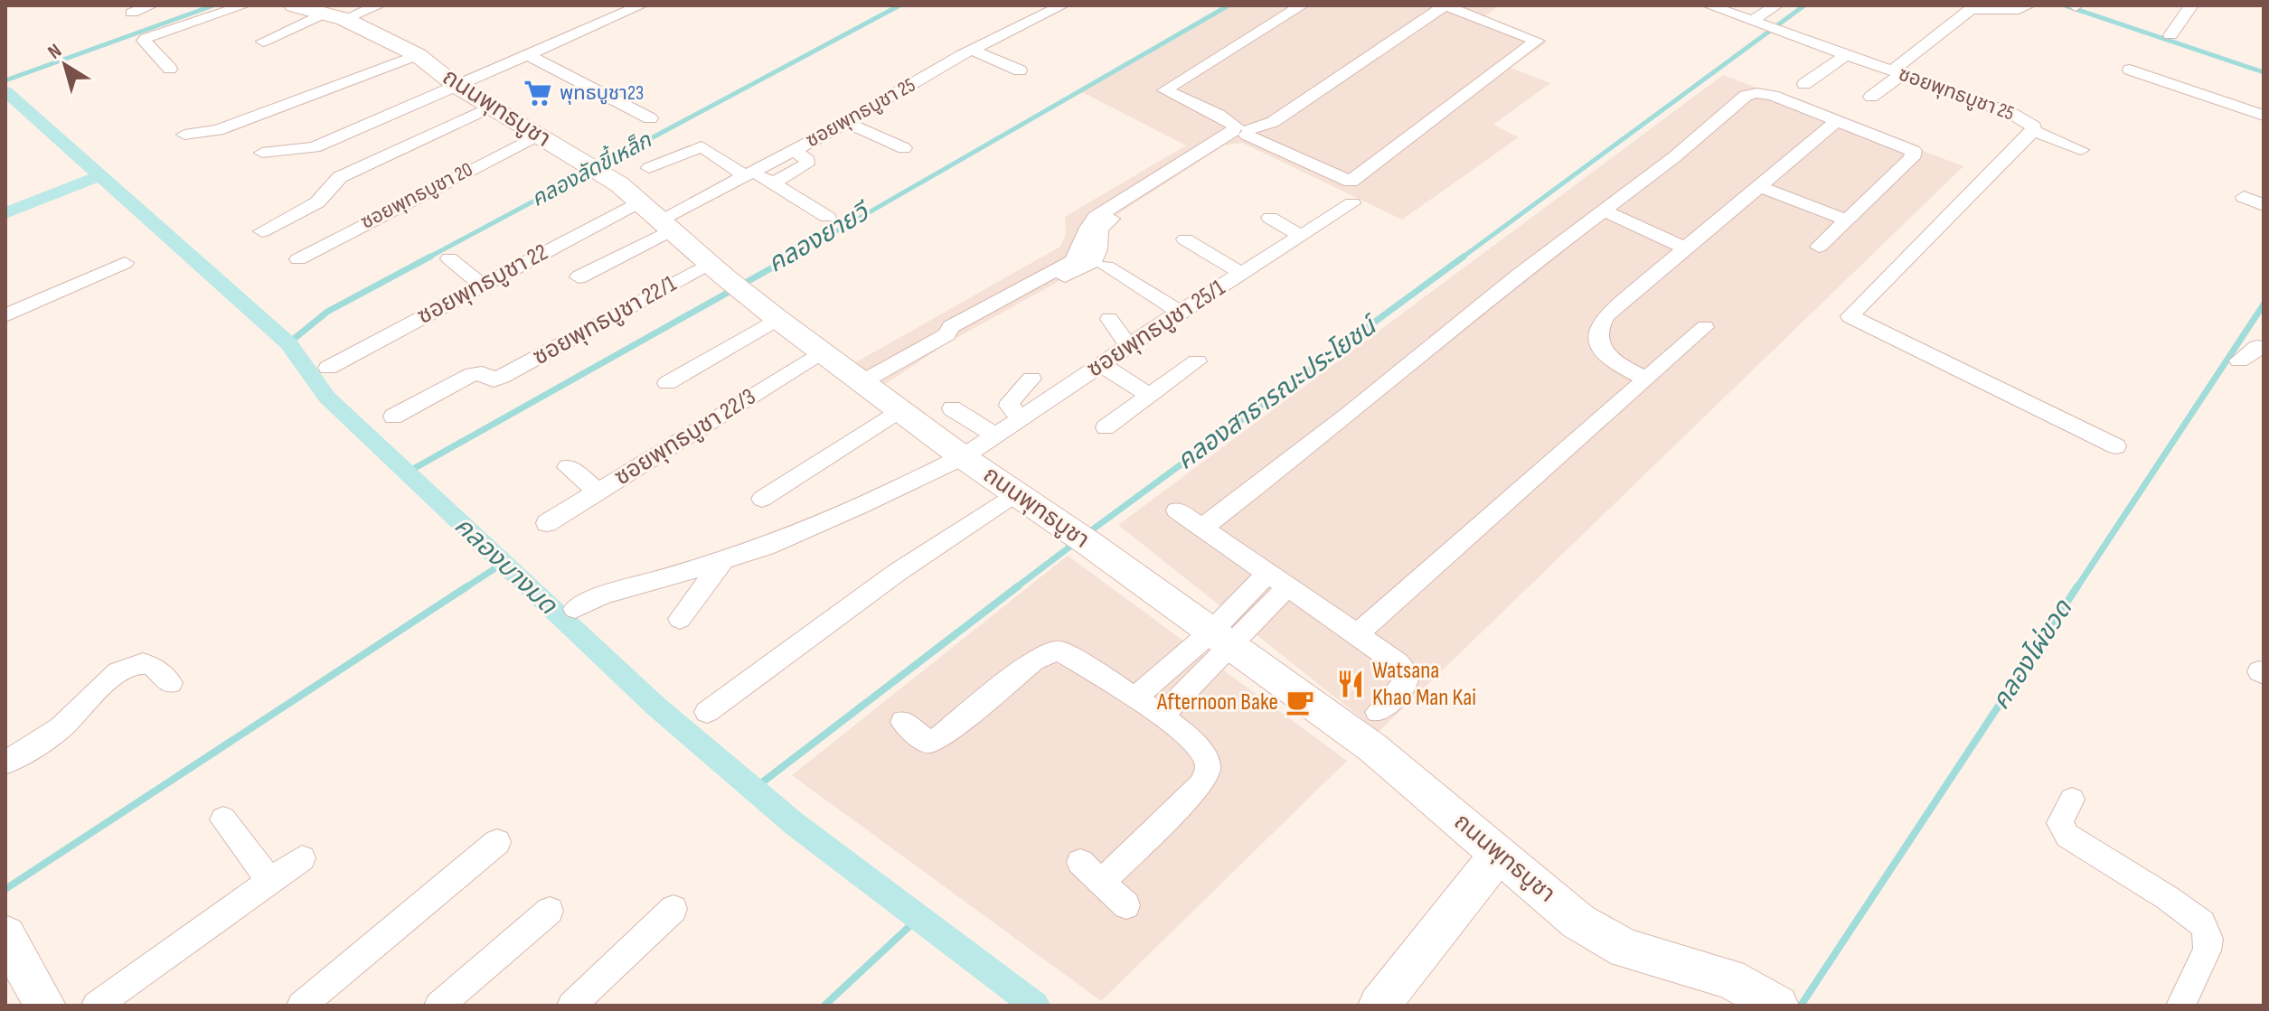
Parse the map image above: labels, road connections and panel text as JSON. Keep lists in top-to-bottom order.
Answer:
{
  "streets": {
    "main road": ["ถนนพุทธบูชา"],
    "street": [
      "ซอยพุทธบูชา 25",
      "ซอยพุทธบูชา 20",
      "ซอยพุทธบูชา 22",
      "ซอยพุทธบูชา 22/1",
      "ซอยพุทธบูชา 25/1",
      "ซอยพุทธบูชา 22/3"
    ]
  },
  "crossings": [
    ["ซอยพุทธบูชา 25", "ถนนพุทธบูชา"],
    ["ถนนพุทธบูชา", "ซอยพุทธบูชา 20"],
    ["ถนนพุทธบูชา", "ซอยพุทธบูชา 22"],
    ["ถนนพุทธบูชา", "ซอยพุทธบูชา 22/1"],
    ["ถนนพุทธบูชา", "ซอยพุทธบูชา 25/1"],
    ["ถนนพุทธบูชา", "ซอยพุทธบูชา 22/3"]
  ],
  "water": [
    "คลองลัดขี้เหล็ก",
    "คลองยายวี",
    "คลองสาธารณะประโยชน์",
    "คลองบางมด",
    "คลองไผ่ขวด"
  ],
  "places": {
    "supermarket": ["พุทธบูชา23"],
    "restaurant": ["Watsana Khao Man Kai"],
    "cafe": ["Afternoon Bake"]
  },
  "north": "top left"
}
